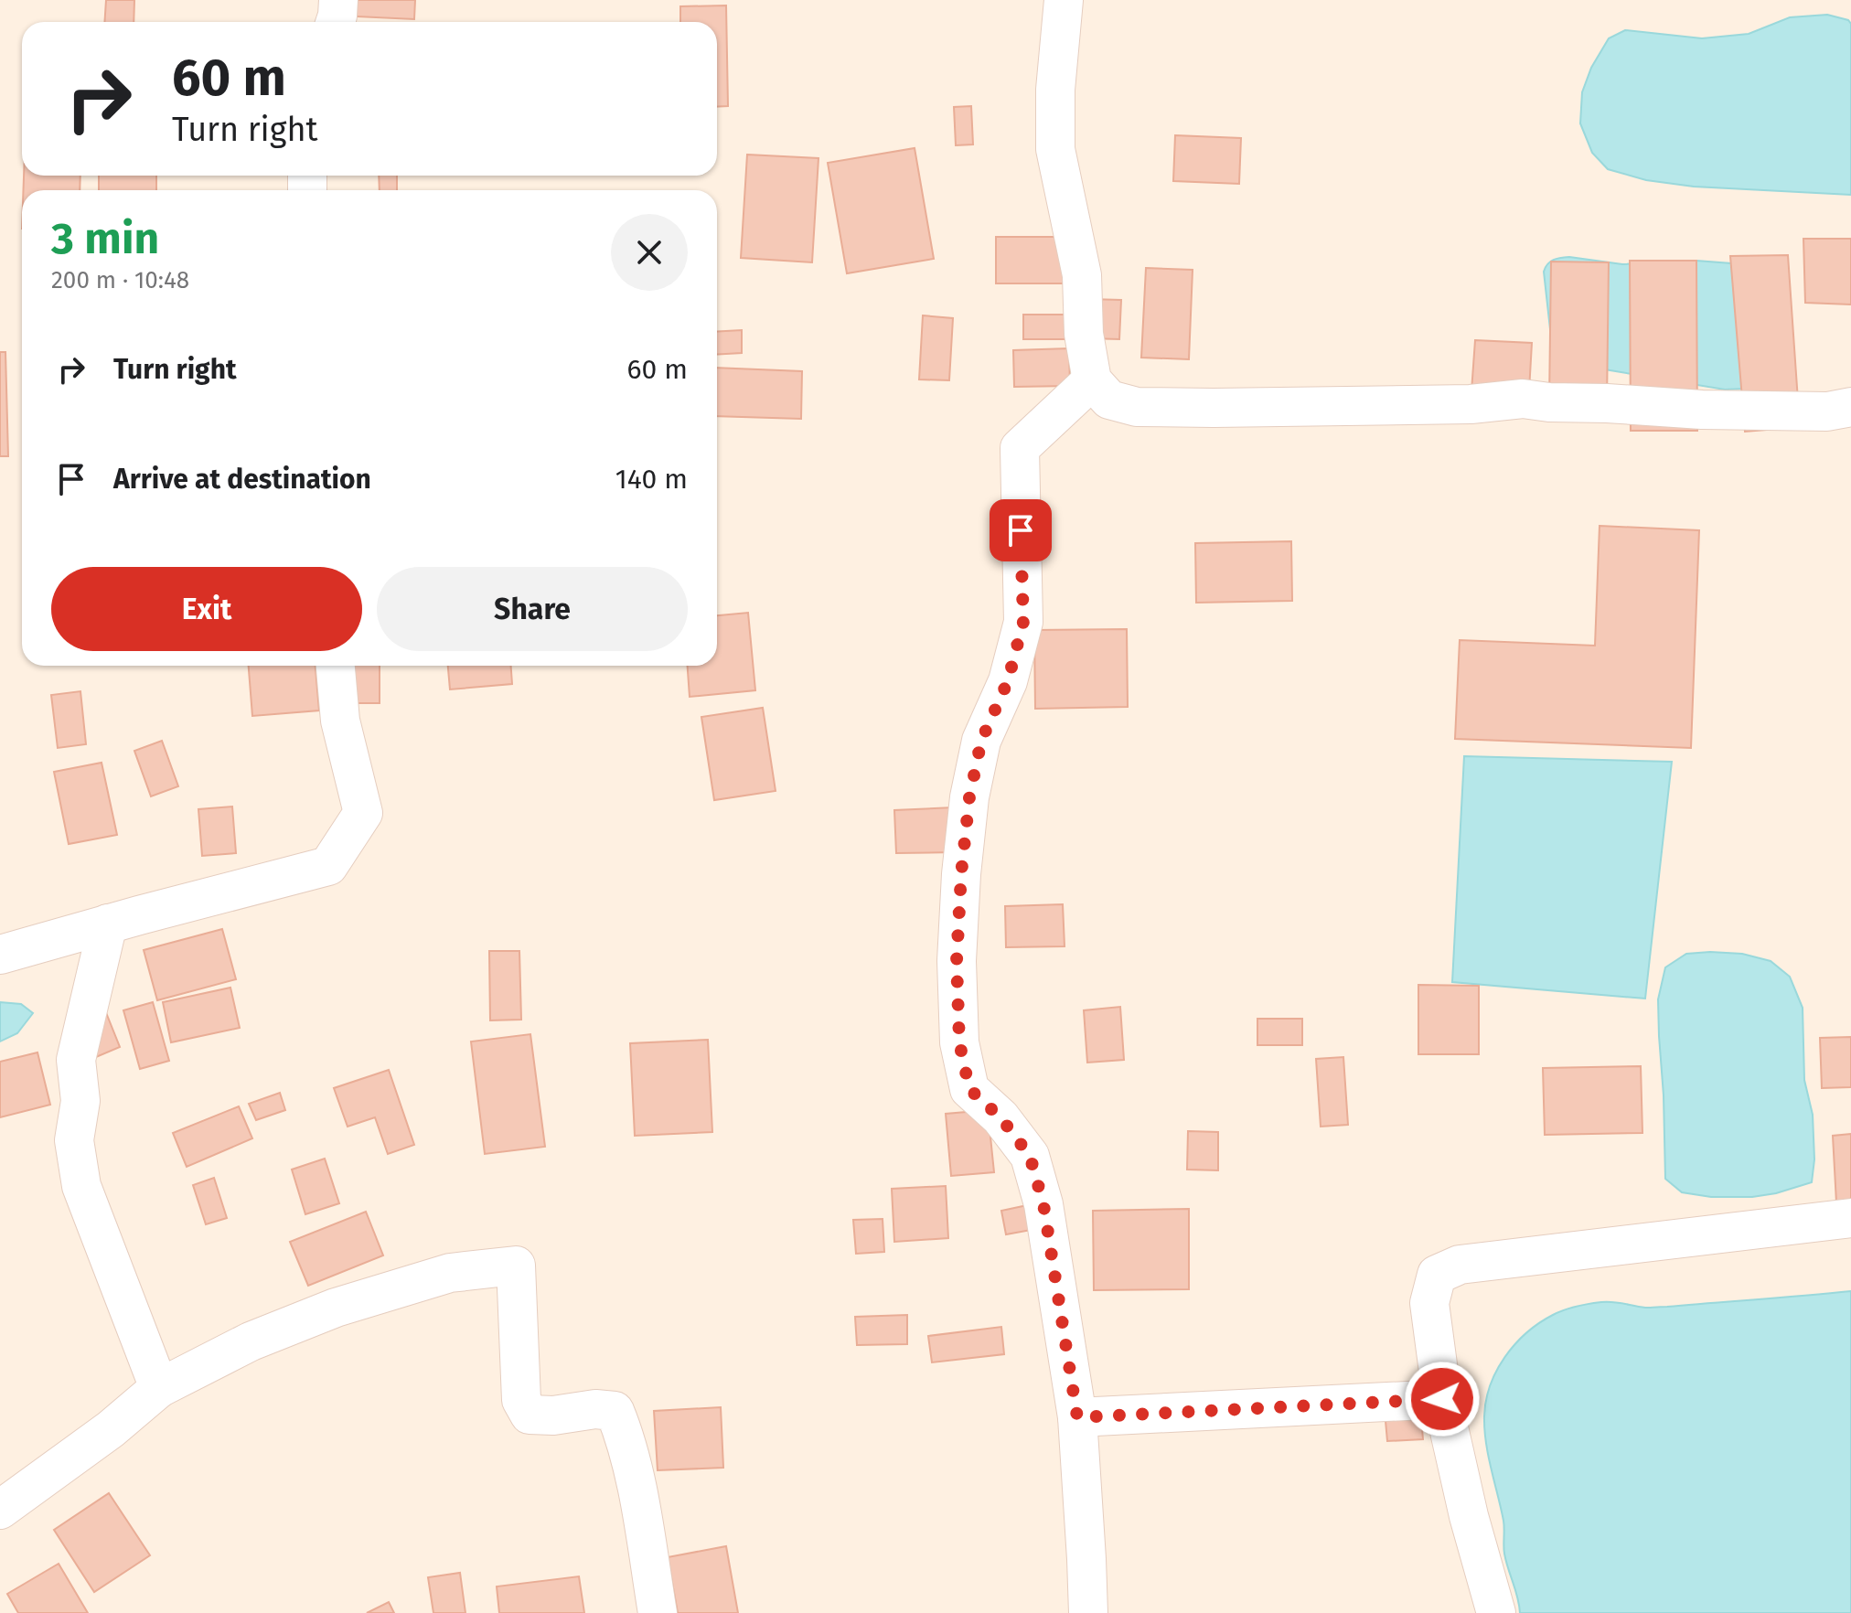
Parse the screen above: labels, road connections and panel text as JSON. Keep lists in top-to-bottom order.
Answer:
{
  "page": {
    "turn": ["60 m", "Turn right"],
    "heading": ["3 min", "200 m · 10:48"],
    "list": [
      {
        "name": "Turn right",
        "value": "60 m"
      },
      {
        "name": "Arrive at destination",
        "value": "140 m"
      }
    ],
    "buttons": ["Exit", "Share"]
  }
}
